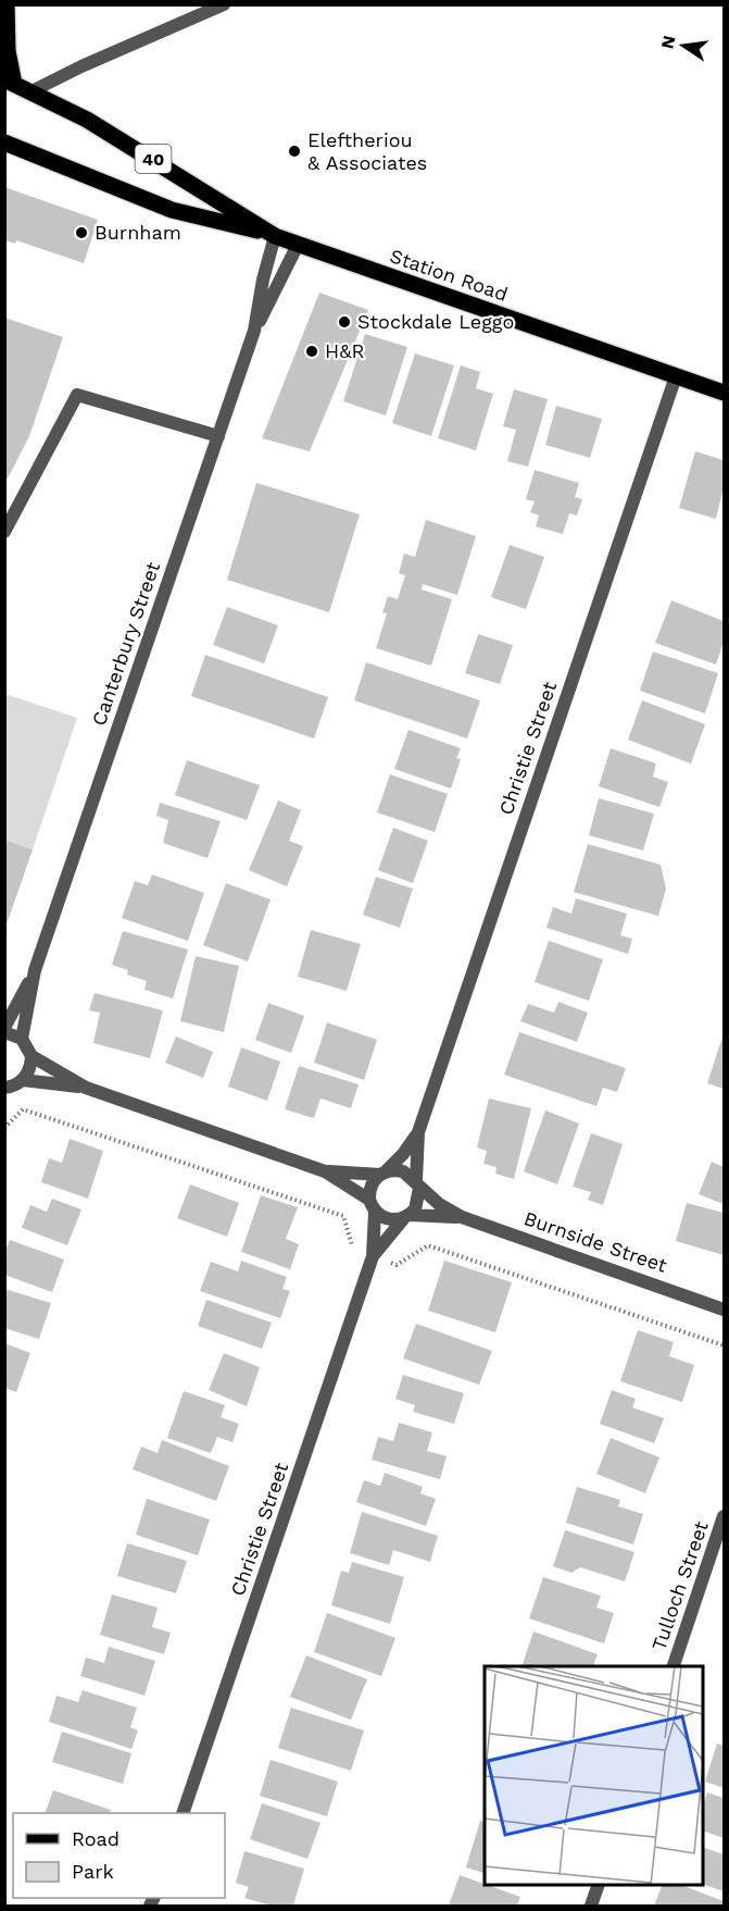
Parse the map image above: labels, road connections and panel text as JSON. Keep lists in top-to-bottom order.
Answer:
{
  "streets": {
    "main road": ["40", "Station Road"],
    "street": [
      "Canterbury Street",
      "Christie Street",
      "Burnside Street",
      "Tulloch Street"
    ]
  },
  "crossings": [
    ["Station Road", "Canterbury Street"],
    ["Station Road", "Christie Street"],
    ["Christie Street", "Burnside Street"]
  ],
  "places": [
    "Eleftheriou & Associates",
    "Burnham",
    "Stockdale Leggo",
    "H&R"
  ],
  "legend": ["Road", "Park"],
  "north": "left"
}
